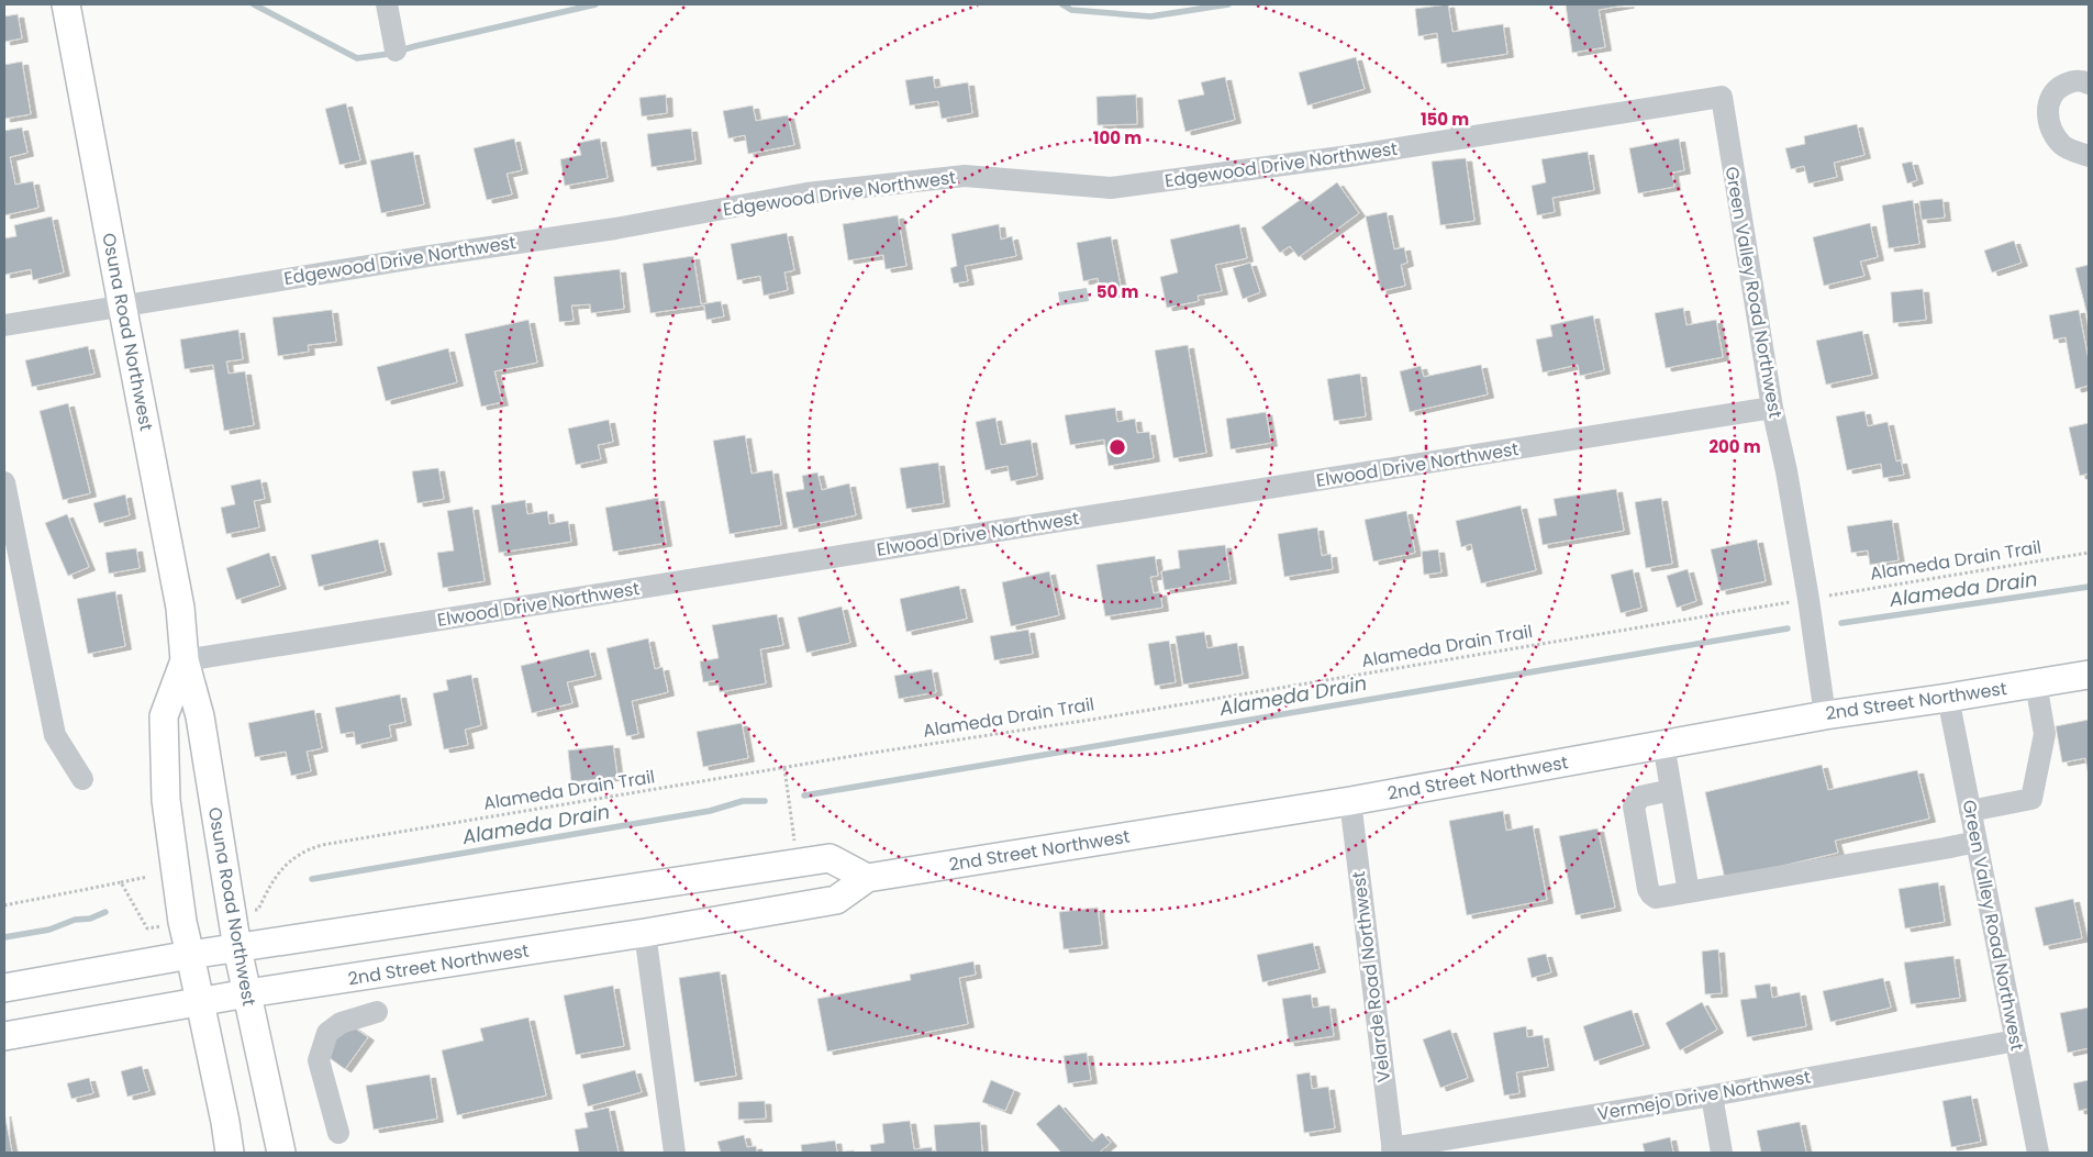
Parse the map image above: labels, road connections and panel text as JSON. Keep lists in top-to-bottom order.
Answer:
{
  "streets": {
    "main road": ["Osuna Road Northwest", "2nd Street Northwest"],
    "street": [
      "Edgewood Drive Northwest",
      "Green Valley Road Northwest",
      "Elwood Drive Northwest",
      "Velarde Road Northwest",
      "Vermejo Drive Northwest"
    ],
    "path": ["Alameda Drain Trail"]
  },
  "crossings": [
    ["Edgewood Drive Northwest", "Green Valley Road Northwest"],
    ["Edgewood Drive Northwest", "Osuna Road Northwest"],
    ["Green Valley Road Northwest", "Elwood Drive Northwest"],
    ["Green Valley Road Northwest", "2nd Street Northwest"],
    ["Green Valley Road Northwest", "Vermejo Drive Northwest"],
    ["Osuna Road Northwest", "Elwood Drive Northwest"],
    ["Osuna Road Northwest", "2nd Street Northwest"],
    ["2nd Street Northwest", "Velarde Road Northwest"],
    ["Velarde Road Northwest", "Vermejo Drive Northwest"]
  ],
  "water": ["Alameda Drain"],
  "rings": [
    "150 m",
    "100 m",
    "50 m",
    "200 m"
  ]
}
